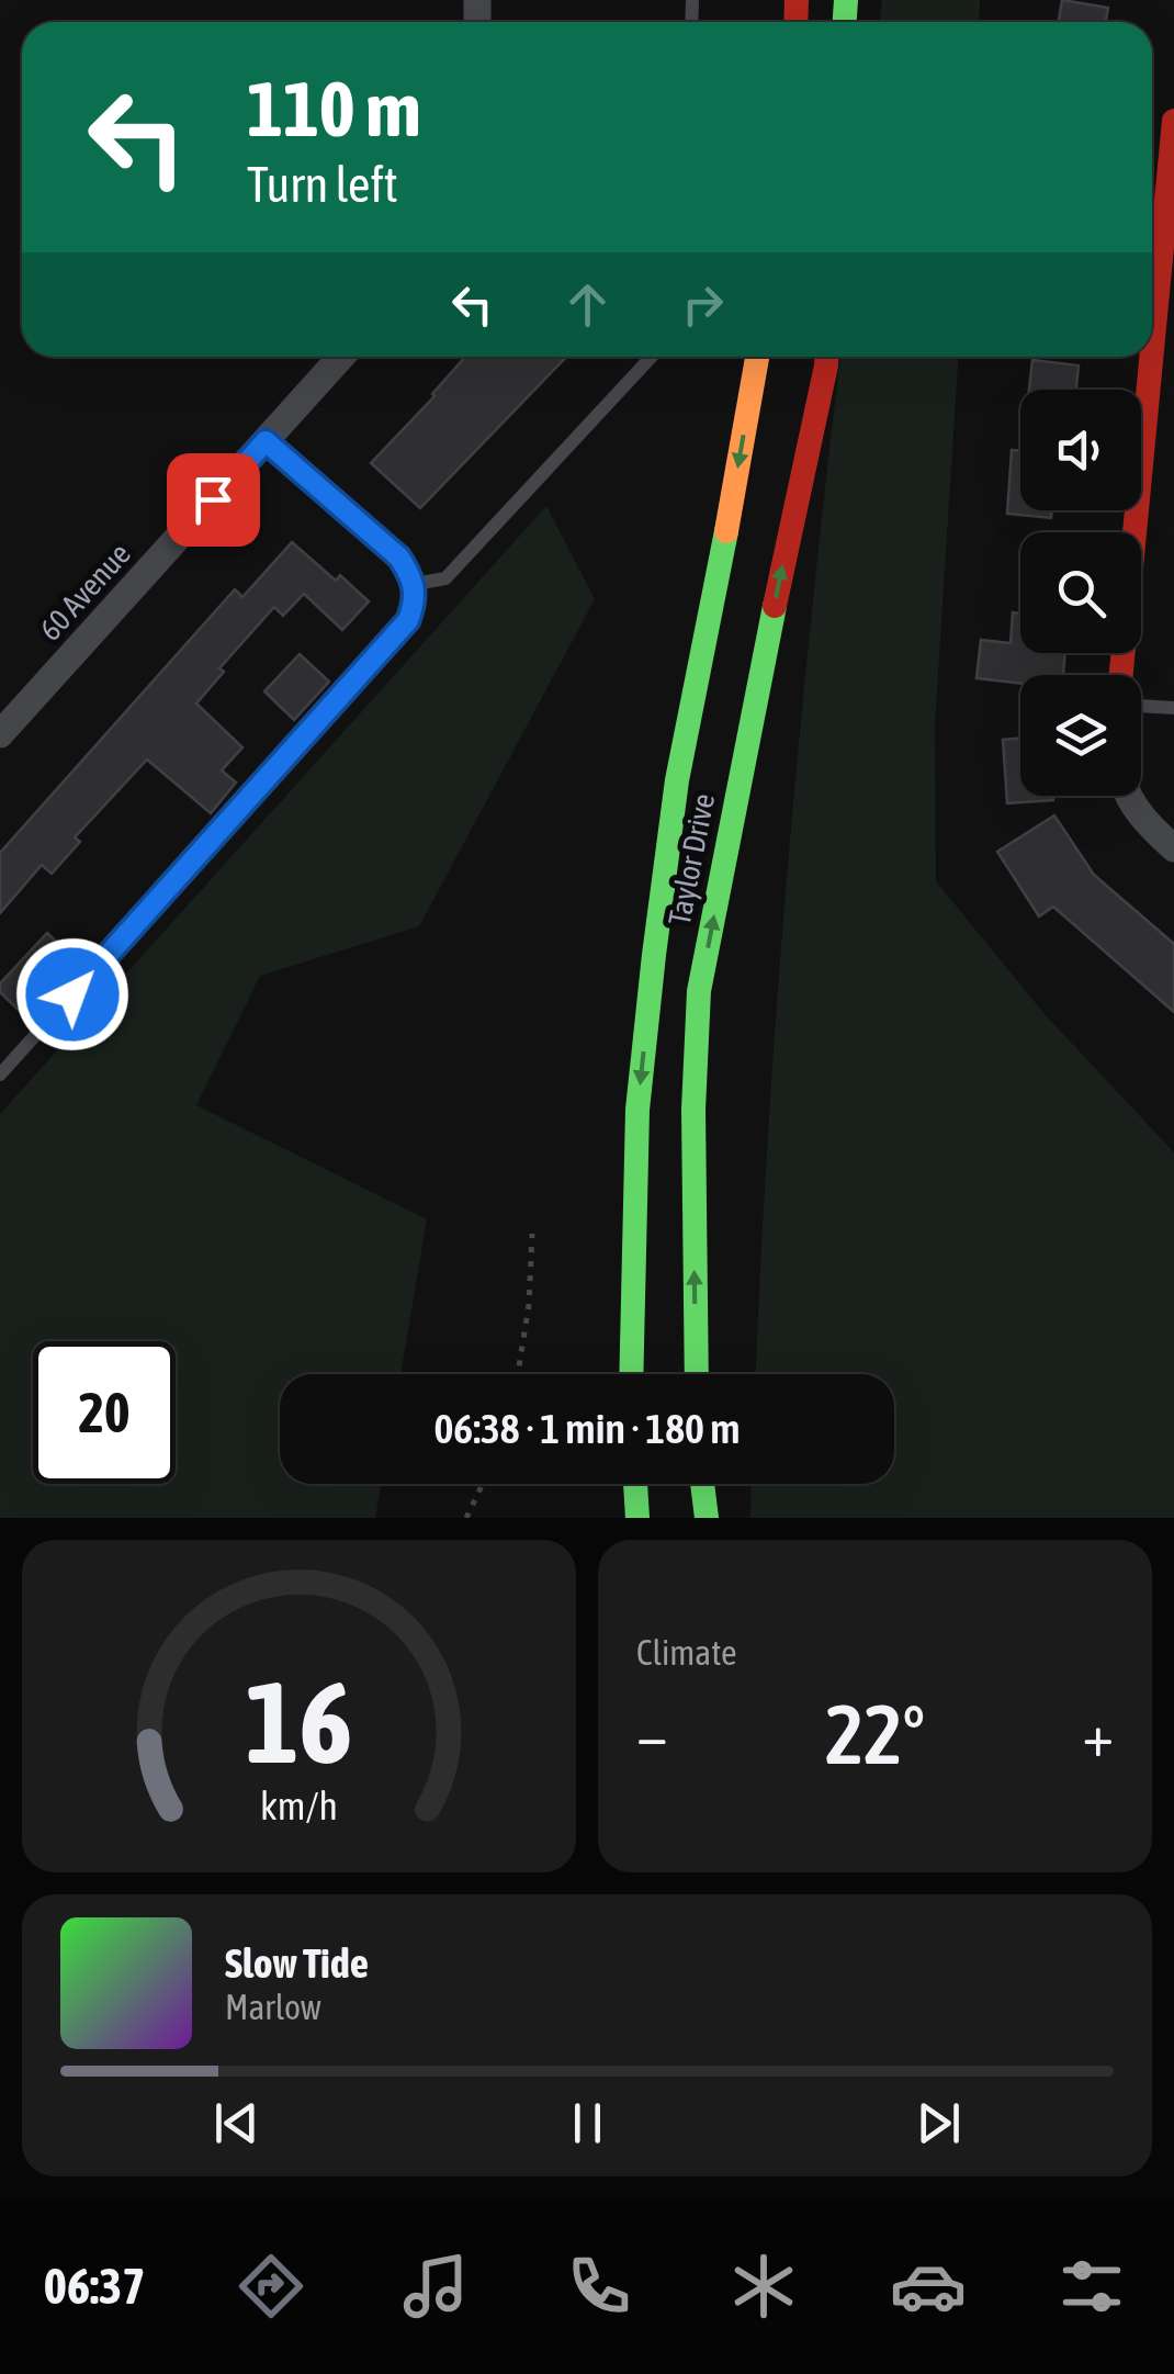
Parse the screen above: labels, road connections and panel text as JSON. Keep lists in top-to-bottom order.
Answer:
{
  "streets": {
    "main road": ["Taylor Drive"],
    "street": ["60 Avenue"]
  },
  "page": {
    "turn": ["110 m", "Turn left"],
    "limit": "20",
    "trip": "06:38 · 1 min · 180 m",
    "tile": "Climate",
    "heat": ["−", "22°", "+"],
    "song": ["Slow Tide", "Marlow"],
    "tabs": "06:37",
    "gauge": ["16", "km/h"]
  }
}
